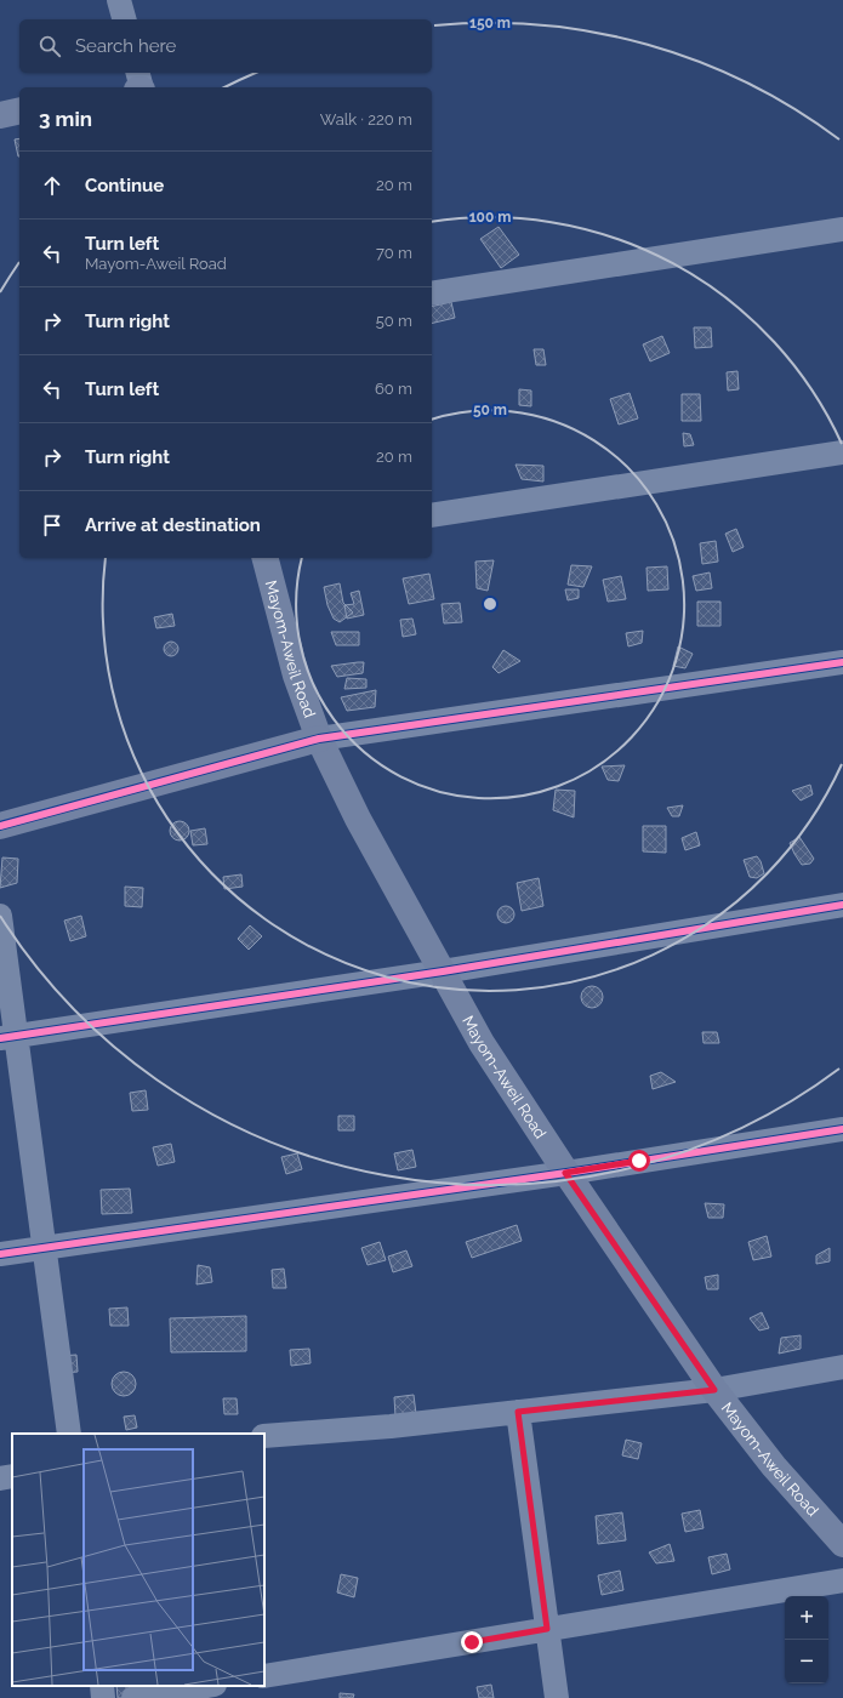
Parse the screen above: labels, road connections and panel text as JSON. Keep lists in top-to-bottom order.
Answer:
{
  "streets": {
    "main road": ["Mayom-Aweil Road"]
  },
  "page": {
    "search": "Search here",
    "heading": ["3 min", "Walk · 220 m"],
    "list": [
      ["Continue", "20 m"],
      ["Turn left", "Mayom-Aweil Road", "70 m"],
      ["Turn right", "50 m"],
      ["Turn left", "60 m"],
      ["Turn right", "20 m"],
      "Arrive at destination"
    ],
    "map_buttons": ["+", "−"]
  },
  "rings": ["150 m", "100 m", "50 m"]
}
